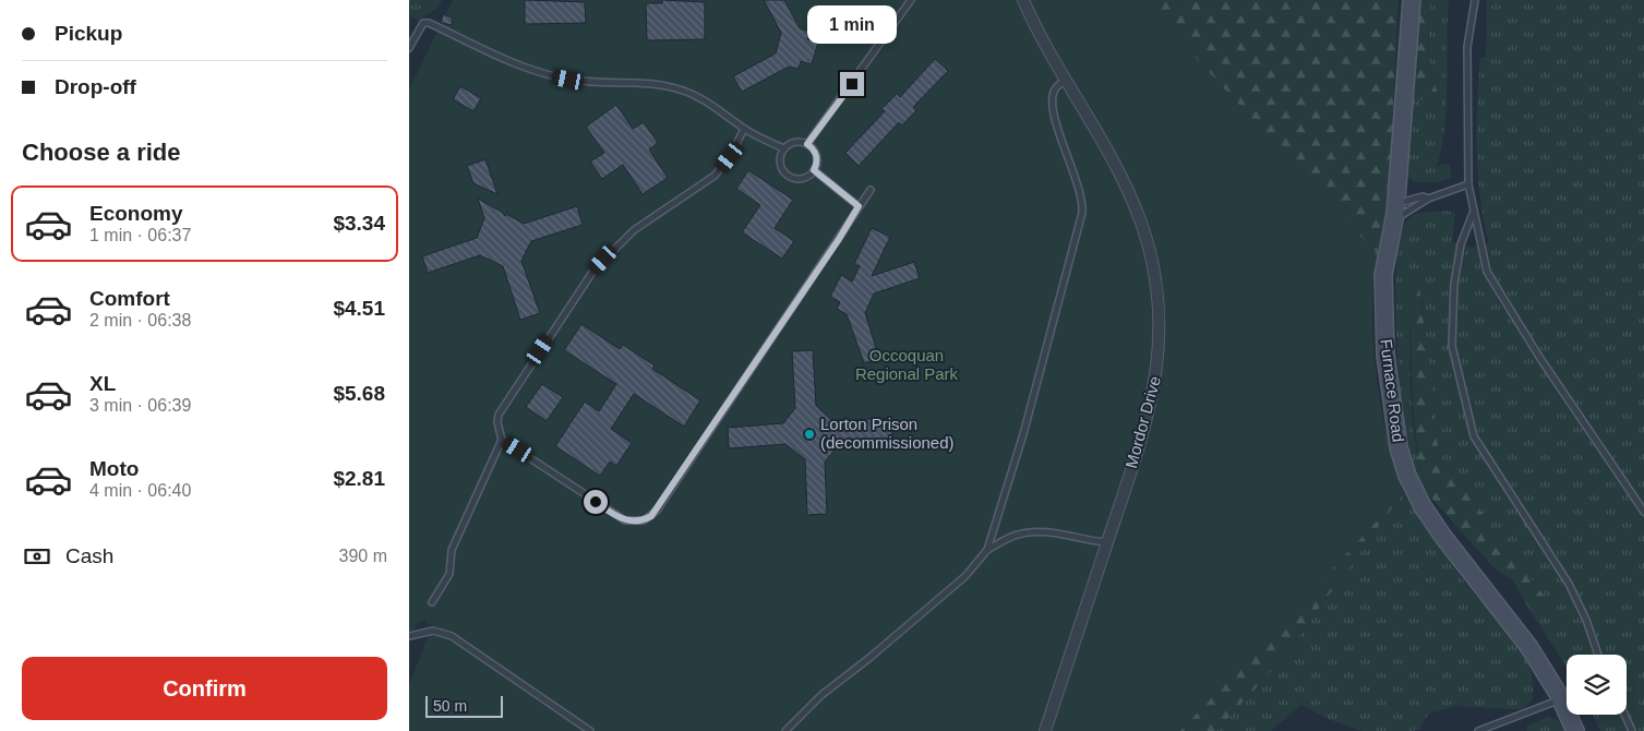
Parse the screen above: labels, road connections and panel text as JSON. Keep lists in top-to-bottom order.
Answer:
{
  "streets": {
    "main road": ["Furnace Road"],
    "street": ["Mordor Drive"]
  },
  "parks": ["Occoquan Regional Park"],
  "places": ["Lorton Prison (decommissioned)"],
  "scale_bar": "50 m",
  "page": {
    "banner": ["Pickup", "Drop-off"],
    "bubble": "1 min",
    "heading": "Choose a ride",
    "list": [
      {
        "name": "Economy",
        "note": "1 min · 06:37",
        "value": "$3.34"
      },
      {
        "name": "Comfort",
        "note": "2 min · 06:38",
        "value": "$4.51"
      },
      {
        "name": "XL",
        "note": "3 min · 06:39",
        "value": "$5.68"
      },
      {
        "name": "Moto",
        "note": "4 min · 06:40",
        "value": "$2.81"
      }
    ],
    "pay": ["Cash", "390 m"],
    "buttons": "Confirm",
    "scale": "50 m"
  }
}
